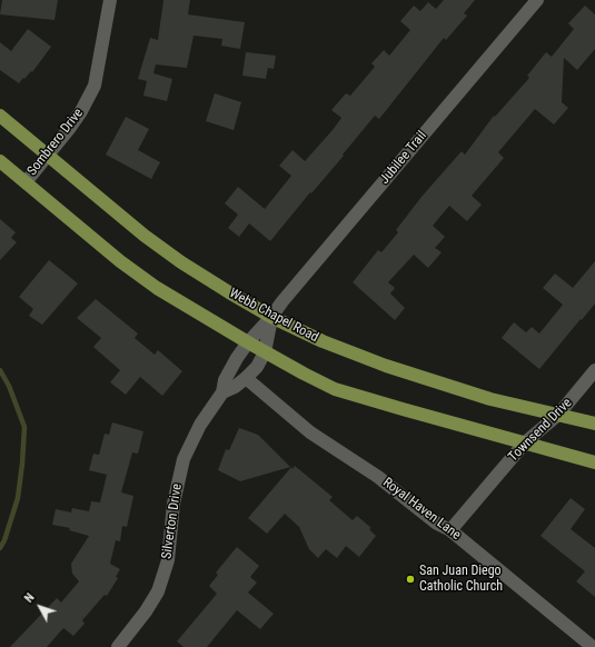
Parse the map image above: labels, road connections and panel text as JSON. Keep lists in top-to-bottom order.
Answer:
{
  "streets": {
    "main road": ["Webb Chapel Road"],
    "street": [
      "Sombrero Drive",
      "Jubilee Trail",
      "Townsend Drive",
      "Royal Haven Lane",
      "Silverton Drive"
    ]
  },
  "crossings": [
    ["Sombrero Drive", "Webb Chapel Road"],
    ["Jubilee Trail", "Webb Chapel Road"],
    ["Jubilee Trail", "Silverton Drive"],
    ["Webb Chapel Road", "Townsend Drive"],
    ["Webb Chapel Road", "Silverton Drive"],
    ["Townsend Drive", "Royal Haven Lane"],
    ["Royal Haven Lane", "Silverton Drive"]
  ],
  "places": ["San Juan Diego Catholic Church"],
  "north": "top left"
}
